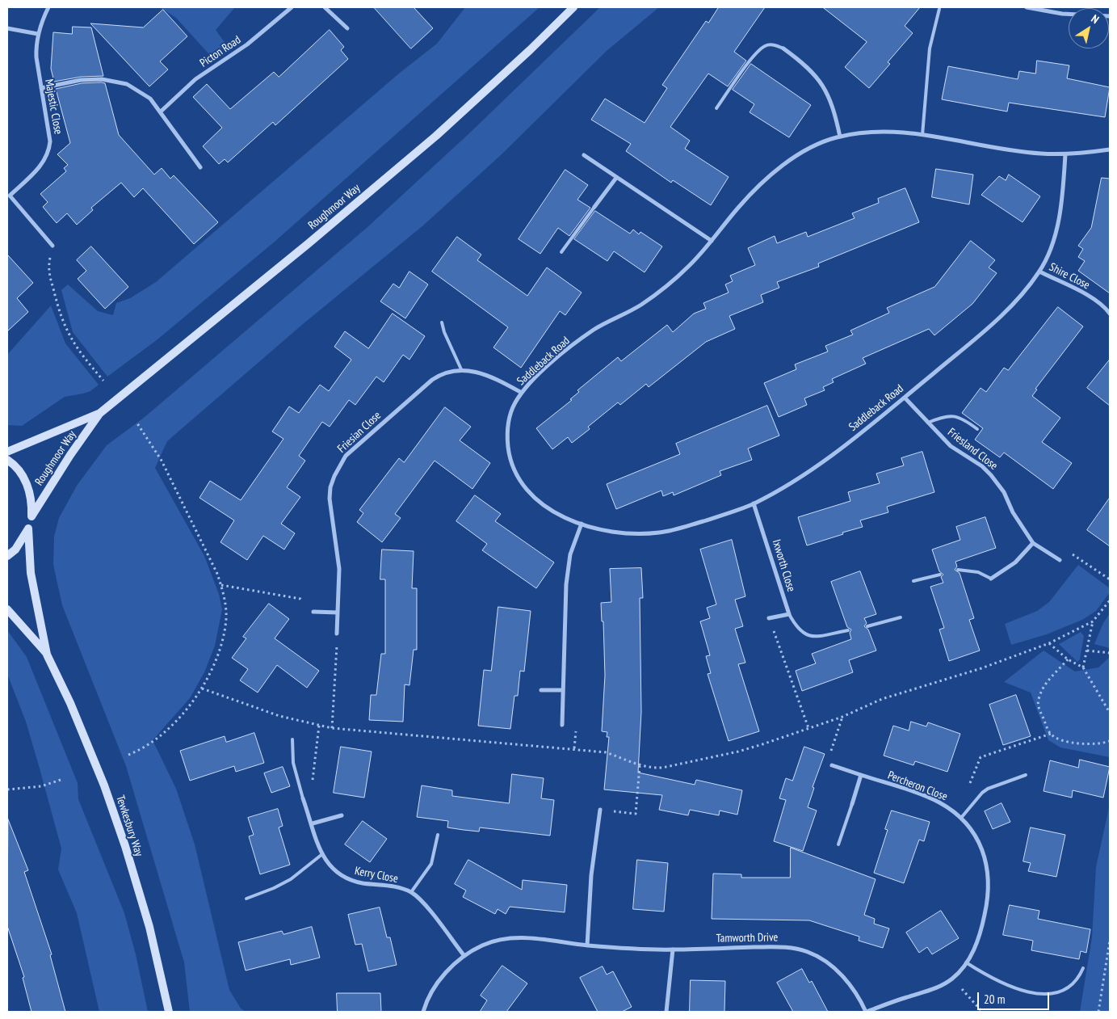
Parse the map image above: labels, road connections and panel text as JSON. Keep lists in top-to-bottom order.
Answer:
{
  "streets": {
    "main road": ["Roughmoor Way", "Tewkesbury Way"],
    "street": [
      "Picton Road",
      "Majestic Close",
      "Shire Close",
      "Saddleback Road",
      "Friesian Close",
      "Friesland Close",
      "Ixworth Close",
      "Percheron Close",
      "Kerry Close",
      "Tamworth Drive"
    ]
  },
  "crossings": [
    ["Shire Close", "Saddleback Road"],
    ["Saddleback Road", "Friesian Close"],
    ["Saddleback Road", "Friesland Close"],
    ["Saddleback Road", "Ixworth Close"],
    ["Percheron Close", "Tamworth Drive"],
    ["Kerry Close", "Tamworth Drive"]
  ],
  "scale_bar": "20 m",
  "north": "top right"
}
